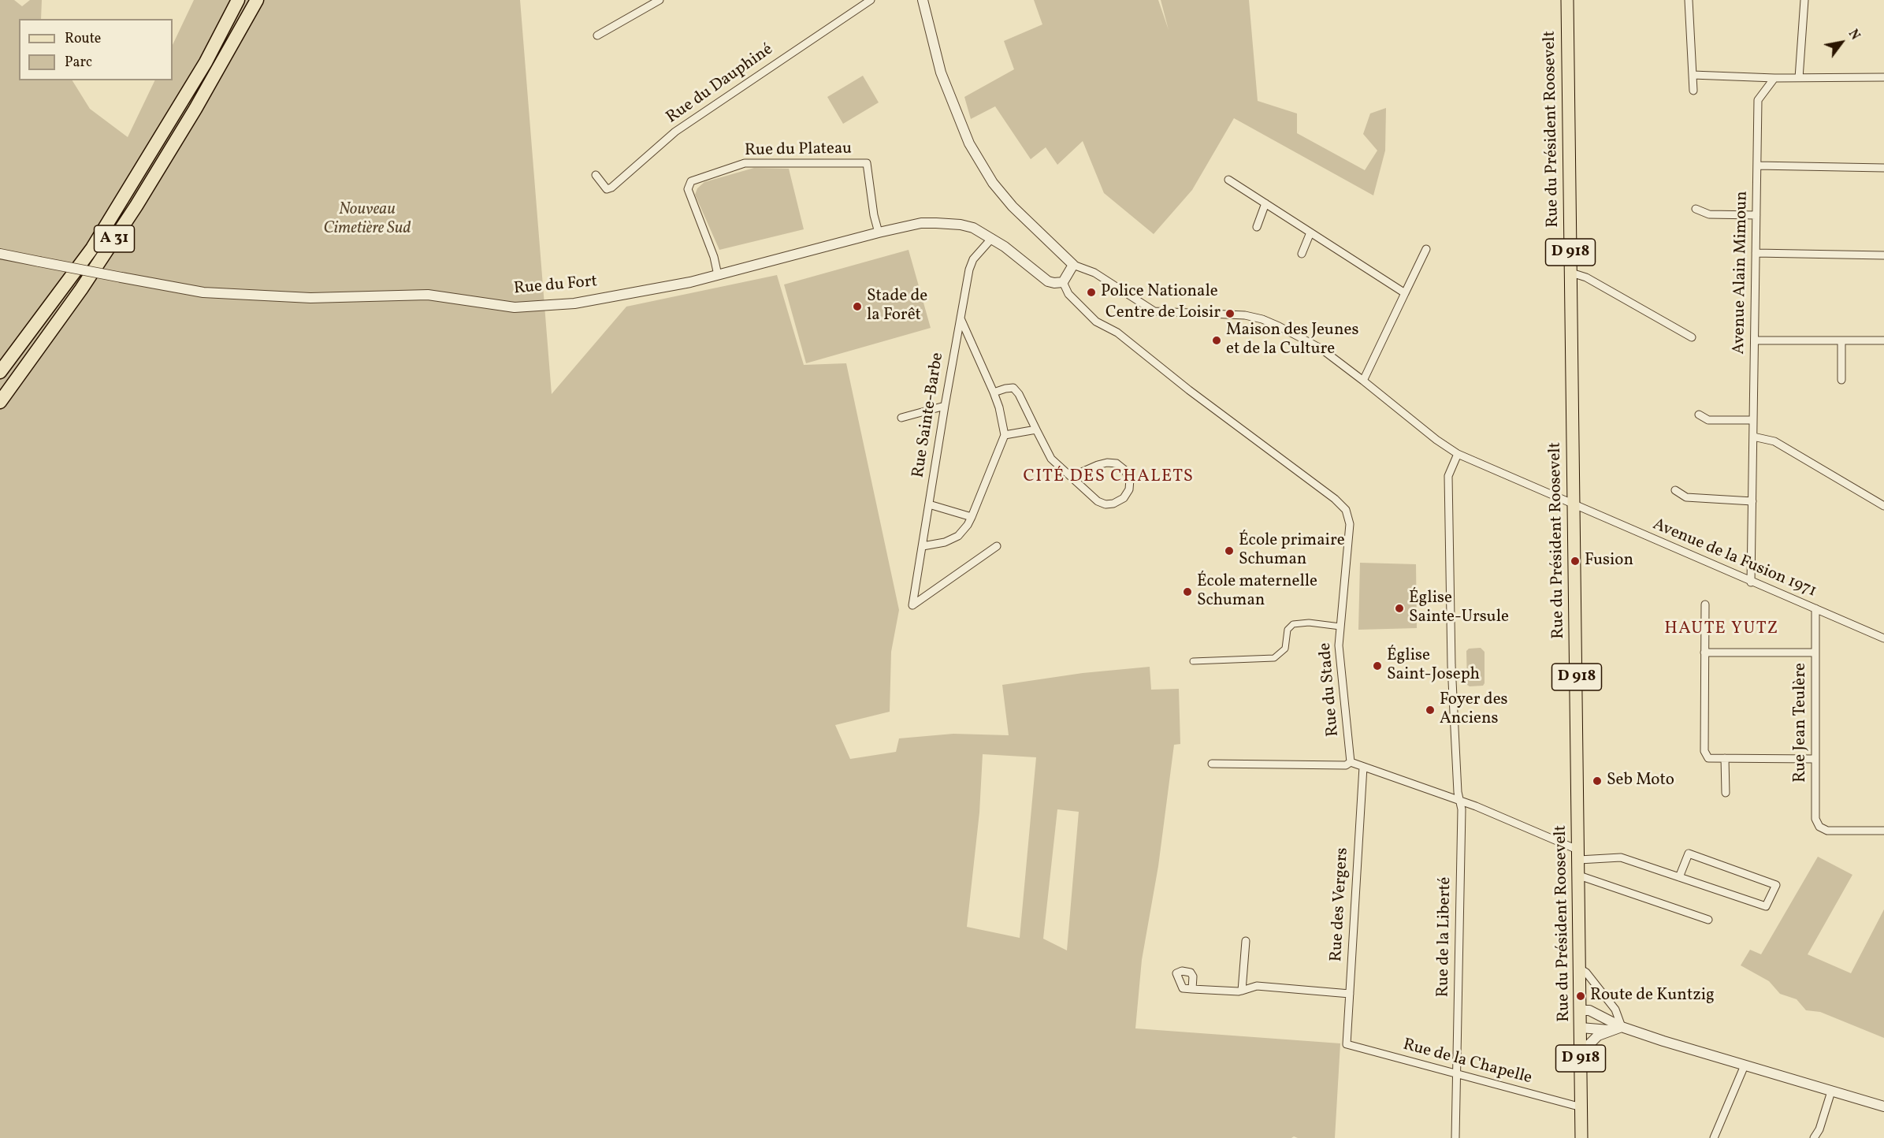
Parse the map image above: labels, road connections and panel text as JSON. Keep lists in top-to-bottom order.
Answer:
{
  "streets": {
    "highway": ["A 31"],
    "main road": ["Rue du Président Roosevelt", "D 918"],
    "street": [
      "Rue du Dauphiné",
      "Rue du Plateau",
      "Avenue Alain Mimoun",
      "Rue du Fort",
      "Rue Sainte-Barbe",
      "Avenue de la Fusion 1971",
      "Rue du Stade",
      "Rue Jean Teulère",
      "Rue des Vergers",
      "Rue de la Liberté",
      "Rue de la Chapelle"
    ]
  },
  "crossings": [
    ["Rue du Président Roosevelt", "Avenue de la Fusion 1971"],
    ["Rue du Président Roosevelt", "Rue de la Chapelle"],
    ["Rue du Plateau", "Rue du Fort"],
    ["Avenue Alain Mimoun", "Avenue de la Fusion 1971"],
    ["Rue du Fort", "Rue Sainte-Barbe"],
    ["Rue du Fort", "Rue du Stade"],
    ["Avenue de la Fusion 1971", "Rue Jean Teulère"],
    ["Avenue de la Fusion 1971", "Rue de la Liberté"],
    ["Rue des Vergers", "Rue de la Chapelle"],
    ["Rue de la Liberté", "Rue de la Chapelle"]
  ],
  "districts": ["CITÉ DES CHALETS", "HAUTE YUTZ"],
  "parks": ["Nouveau Cimetière Sud"],
  "places": [
    "Police Nationale",
    "Stade de la Forêt",
    "Centre de Loisir",
    "Maison des Jeunes et de la Culture",
    "École primaire Schuman",
    "Fusion",
    "École maternelle Schuman",
    "Église Sainte-Ursule",
    "Église Saint-Joseph",
    "Foyer des Anciens",
    "Seb Moto",
    "Route de Kuntzig"
  ],
  "legend": ["Route", "Parc"],
  "north": "top right"
}
